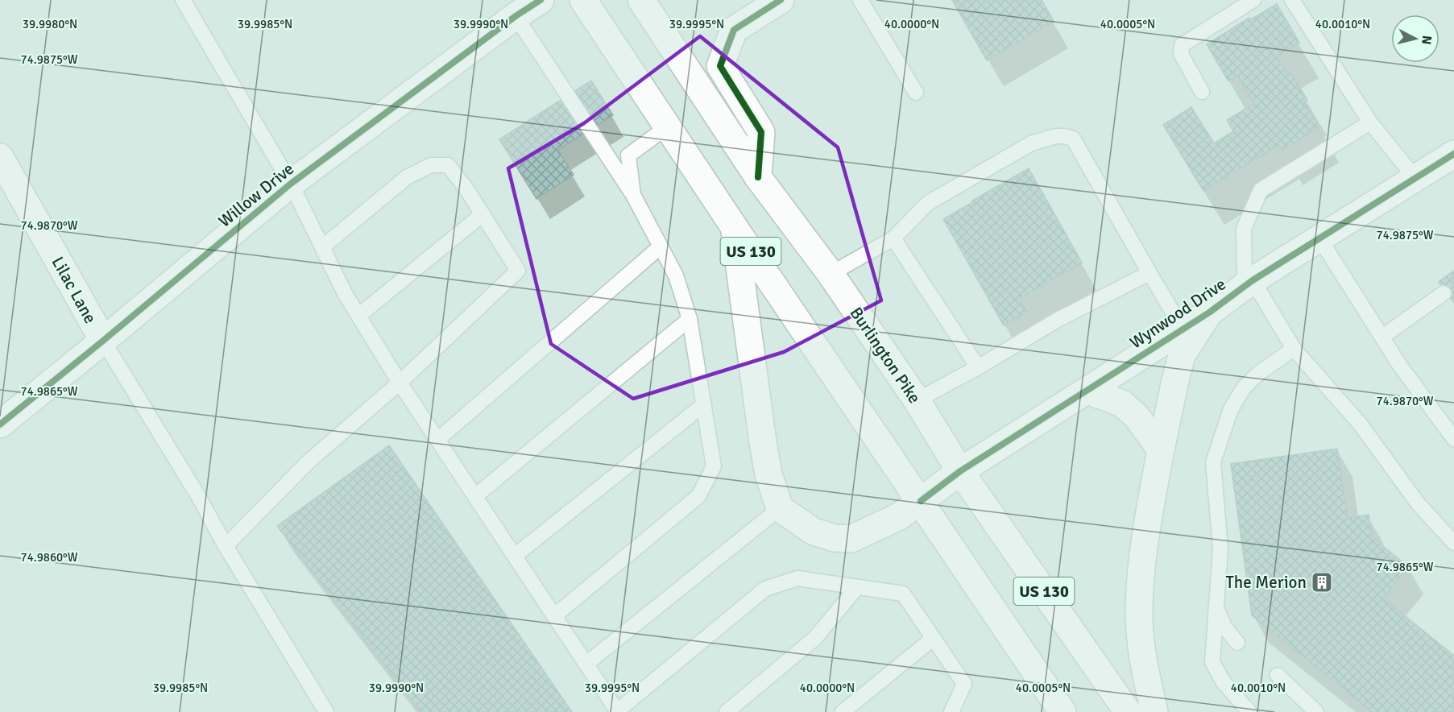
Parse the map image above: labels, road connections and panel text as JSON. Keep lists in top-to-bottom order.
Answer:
{
  "streets": {
    "main road": [
      "Willow Drive",
      "US 130",
      "Lilac Lane",
      "Wynwood Drive",
      "Burlington Pike"
    ]
  },
  "crossings": [
    ["Willow Drive", "Lilac Lane"],
    ["US 130", "Wynwood Drive"],
    ["Wynwood Drive", "Burlington Pike"]
  ],
  "places": {
    "building": ["The Merion"]
  },
  "north": "right",
  "coordinates": [
    "39.9980°N",
    "39.9985°N",
    "39.9990°N",
    "39.9995°N",
    "40.0000°N",
    "40.0005°N",
    "40.0010°N",
    "74.9875°W",
    "74.9870°W",
    "74.9865°W",
    "74.9860°W"
  ]
}
